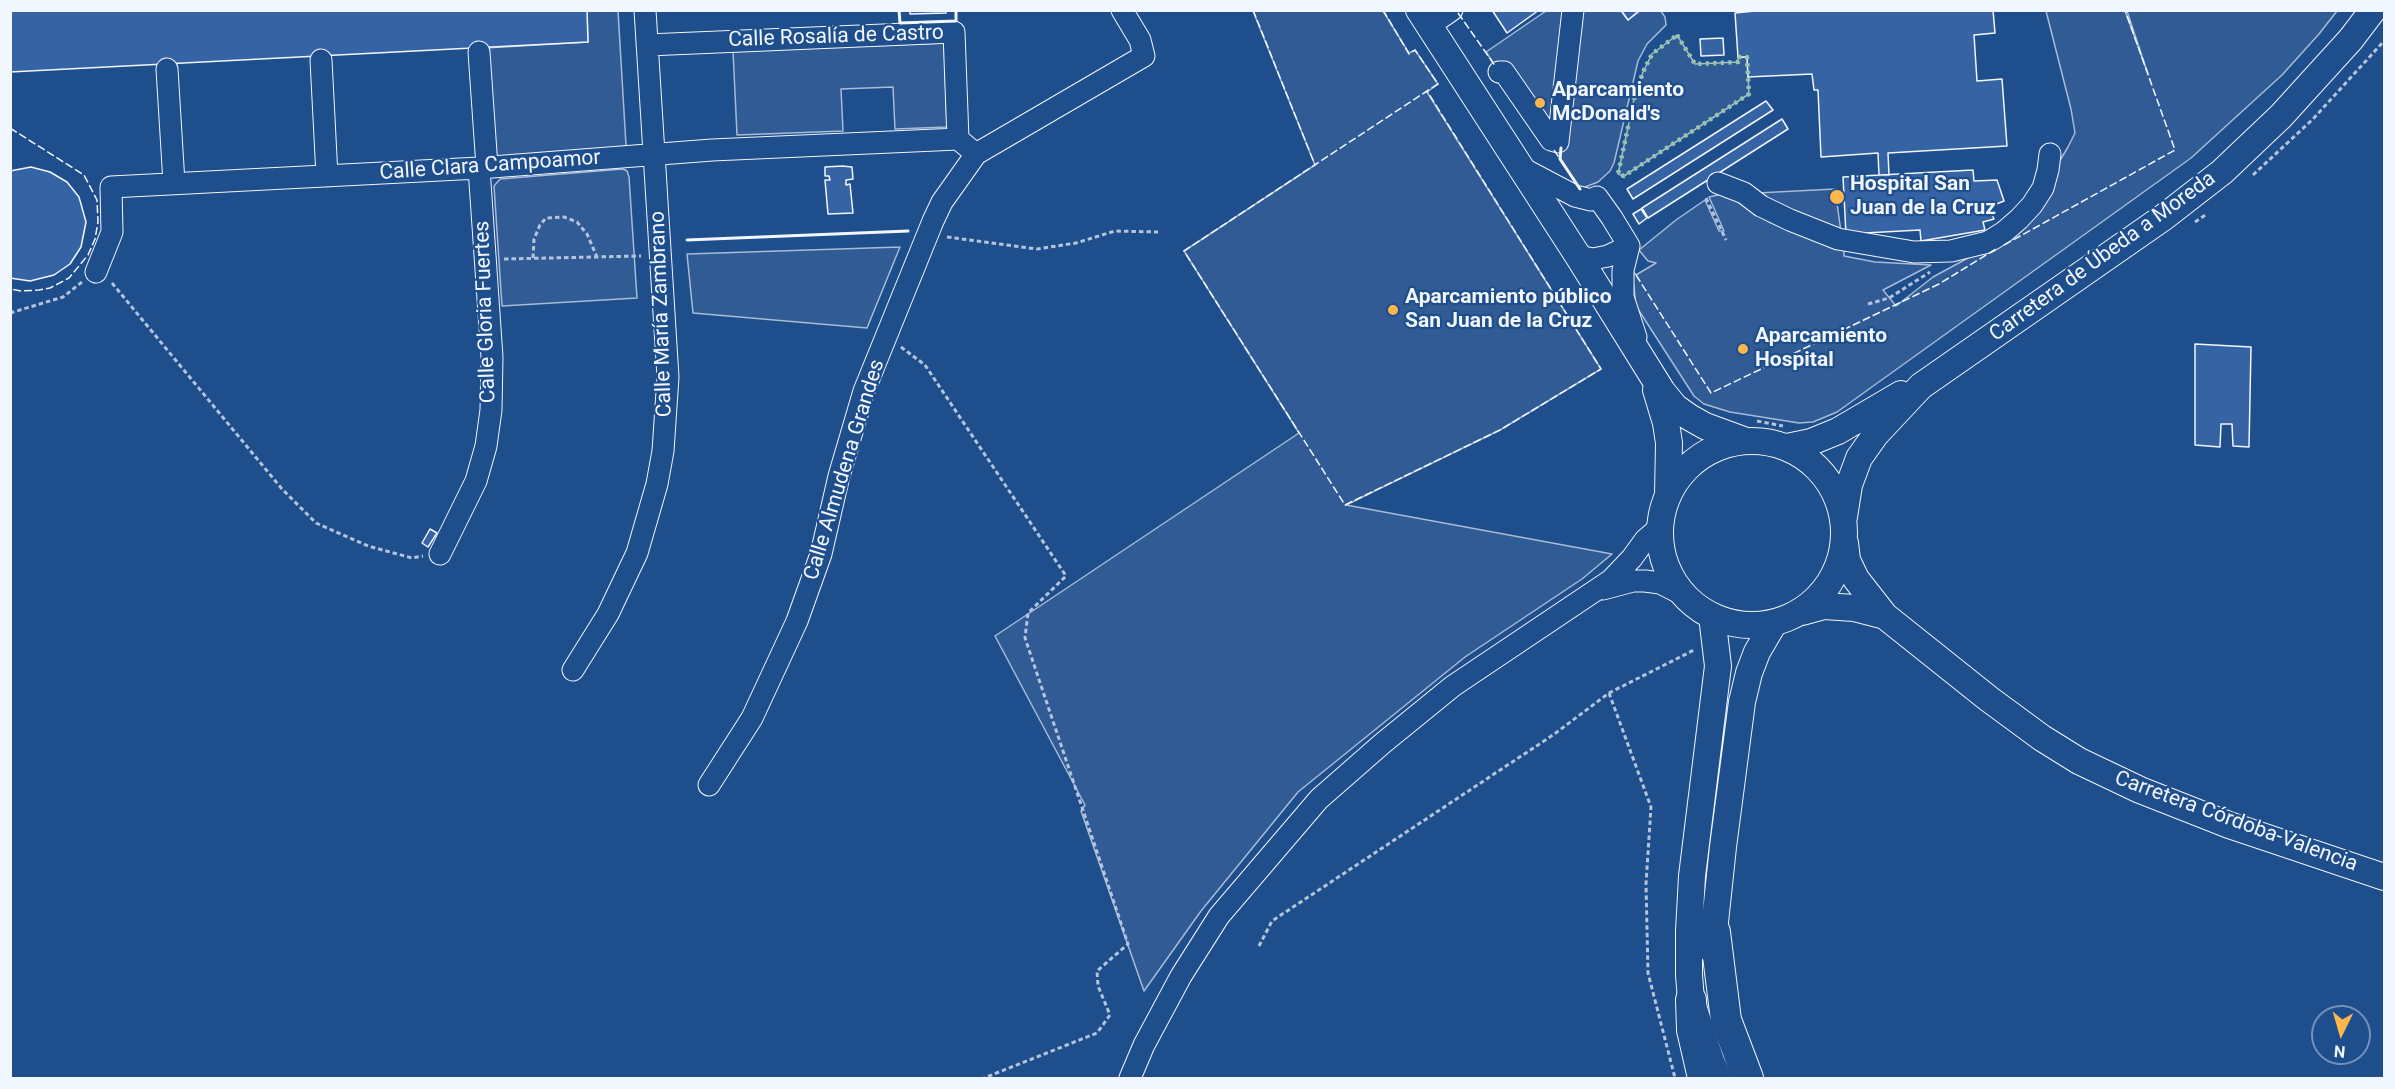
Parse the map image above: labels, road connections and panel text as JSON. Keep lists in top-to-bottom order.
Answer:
{
  "streets": {
    "main road": ["Carretera de Úbeda a Moreda", "Carretera Córdoba-Valencia"],
    "street": [
      "Calle Rosalía de Castro",
      "Calle Clara Campoamor",
      "Calle Gloria Fuertes",
      "Calle María Zambrano",
      "Calle Almudena Grandes"
    ]
  },
  "crossings": [
    ["Calle Rosalía de Castro", "Calle Clara Campoamor"],
    ["Calle Rosalía de Castro", "Calle María Zambrano"],
    ["Calle Clara Campoamor", "Calle Gloria Fuertes"],
    ["Calle Clara Campoamor", "Calle María Zambrano"],
    ["Carretera de Úbeda a Moreda", "Carretera Córdoba-Valencia"]
  ],
  "places": [
    "Aparcamiento McDonald's",
    "Hospital San Juan de la Cruz",
    "Aparcamiento público San Juan de la Cruz",
    "Aparcamiento Hospital"
  ],
  "north": "bottom"
}
